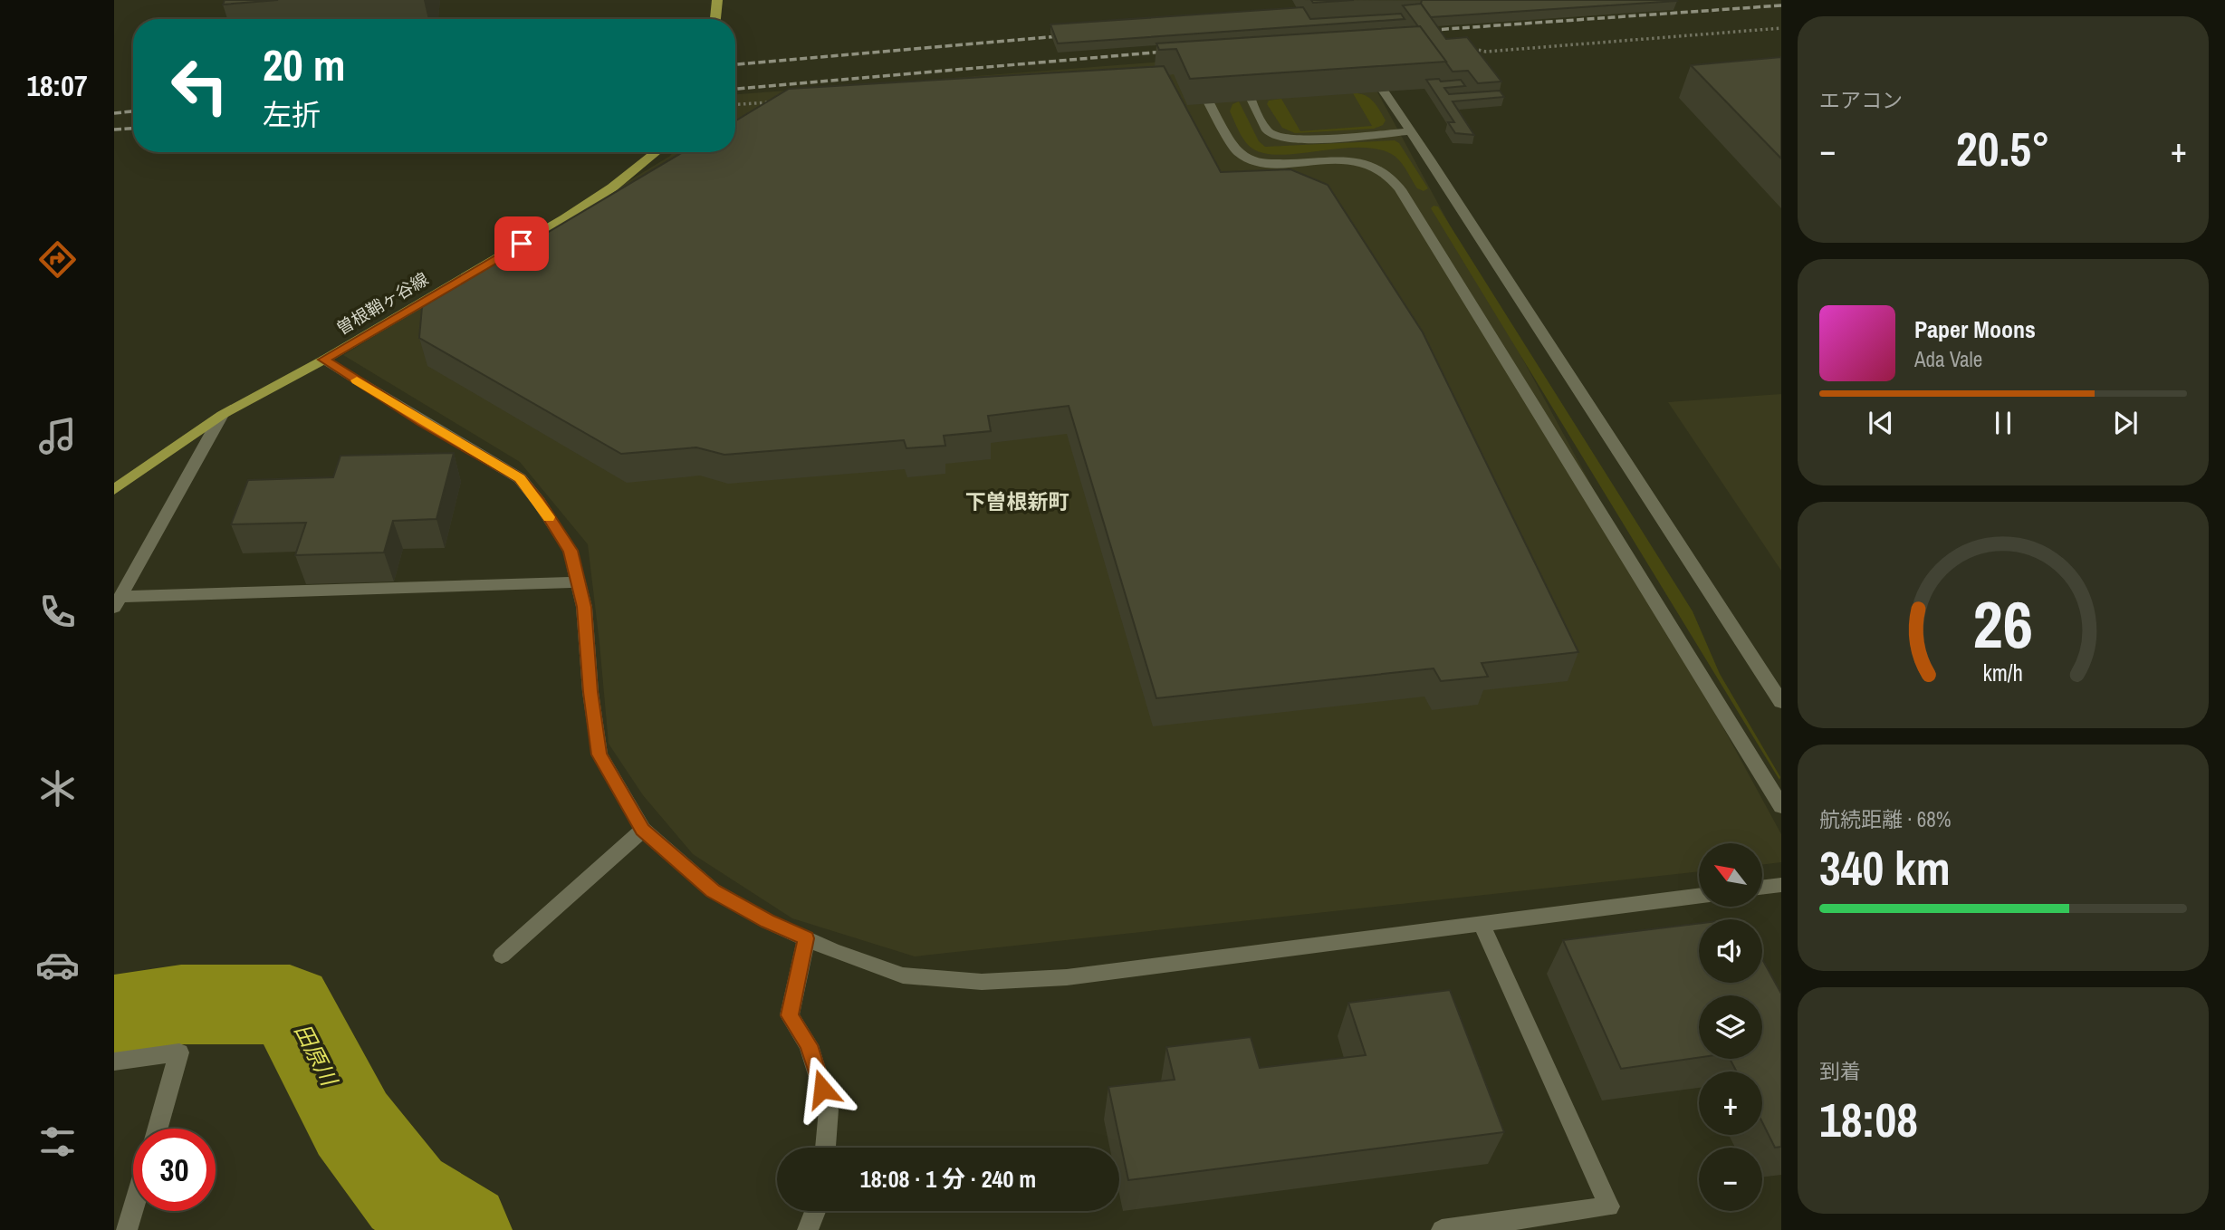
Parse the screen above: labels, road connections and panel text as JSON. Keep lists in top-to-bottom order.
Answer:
{
  "streets": {
    "main road": ["曽根鞘ヶ谷線"]
  },
  "districts": ["下曽根新町"],
  "water": ["田原川"],
  "north": "top left",
  "page": {
    "tabs": "18:07",
    "tile": [
      "エアコン",
      ["航続距離 · 68%", "340 km"],
      ["到着", "18:08"]
    ],
    "turn": ["20 m", "左折"],
    "heat": ["−", "20.5°", "+"],
    "song": ["Paper Moons", "Ada Vale"],
    "map_buttons": ["+", "−"],
    "limit": "30",
    "trip": "18:08 · 1 分 · 240 m",
    "gauge": ["26", "km/h"]
  }
}
